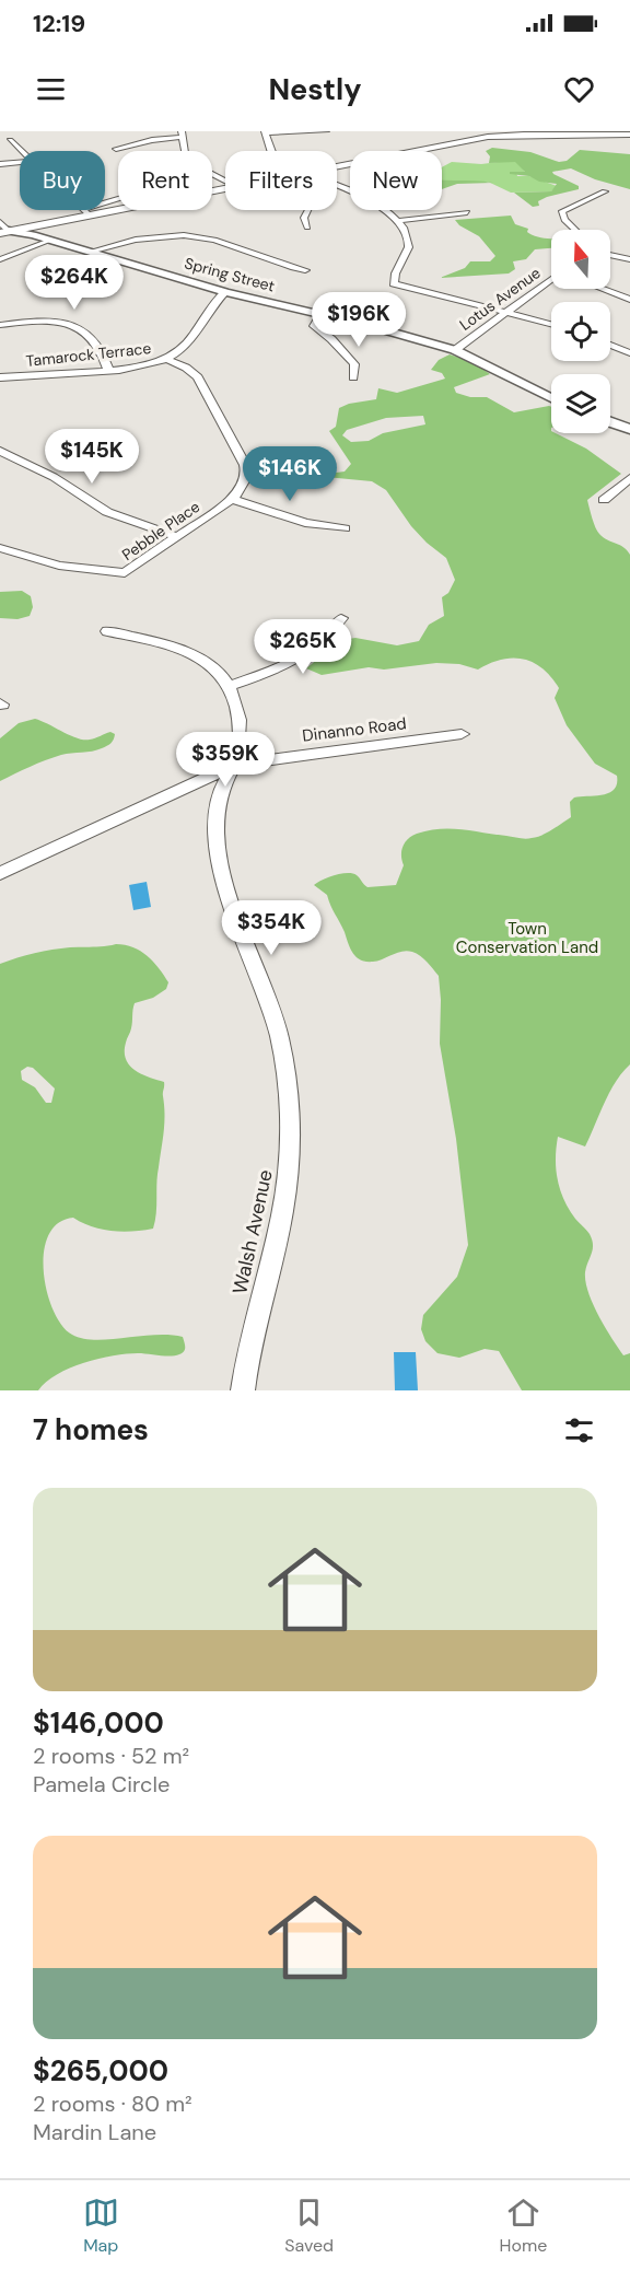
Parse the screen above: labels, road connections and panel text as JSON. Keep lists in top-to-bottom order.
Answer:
{
  "streets": {
    "street": [
      "Spring Street",
      "Lotus Avenue",
      "Tamarock Terrace",
      "Pebble Place",
      "Dinanno Road",
      "Walsh Avenue"
    ]
  },
  "crossings": [
    ["Spring Street", "Lotus Avenue"],
    ["Spring Street", "Tamarock Terrace"],
    ["Dinanno Road", "Walsh Avenue"]
  ],
  "parks": ["Town Conservation Land"],
  "north": "top",
  "page": {
    "status": "12:19",
    "header": "Nestly",
    "chip": [
      "Buy",
      "Rent",
      "Filters",
      "New"
    ],
    "price": [
      "$264K",
      "$196K",
      "$145K",
      "$146K",
      "$265K",
      "$359K",
      "$354K"
    ],
    "heading": "7 homes",
    "list": [
      {
        "name": "$146,000",
        "note": "2 rooms · 52 m² · Pamela Circle"
      },
      {
        "name": "$265,000",
        "note": "2 rooms · 80 m² · Mardin Lane"
      }
    ],
    "tabs": ["Map", "Saved", "Home"]
  }
}
